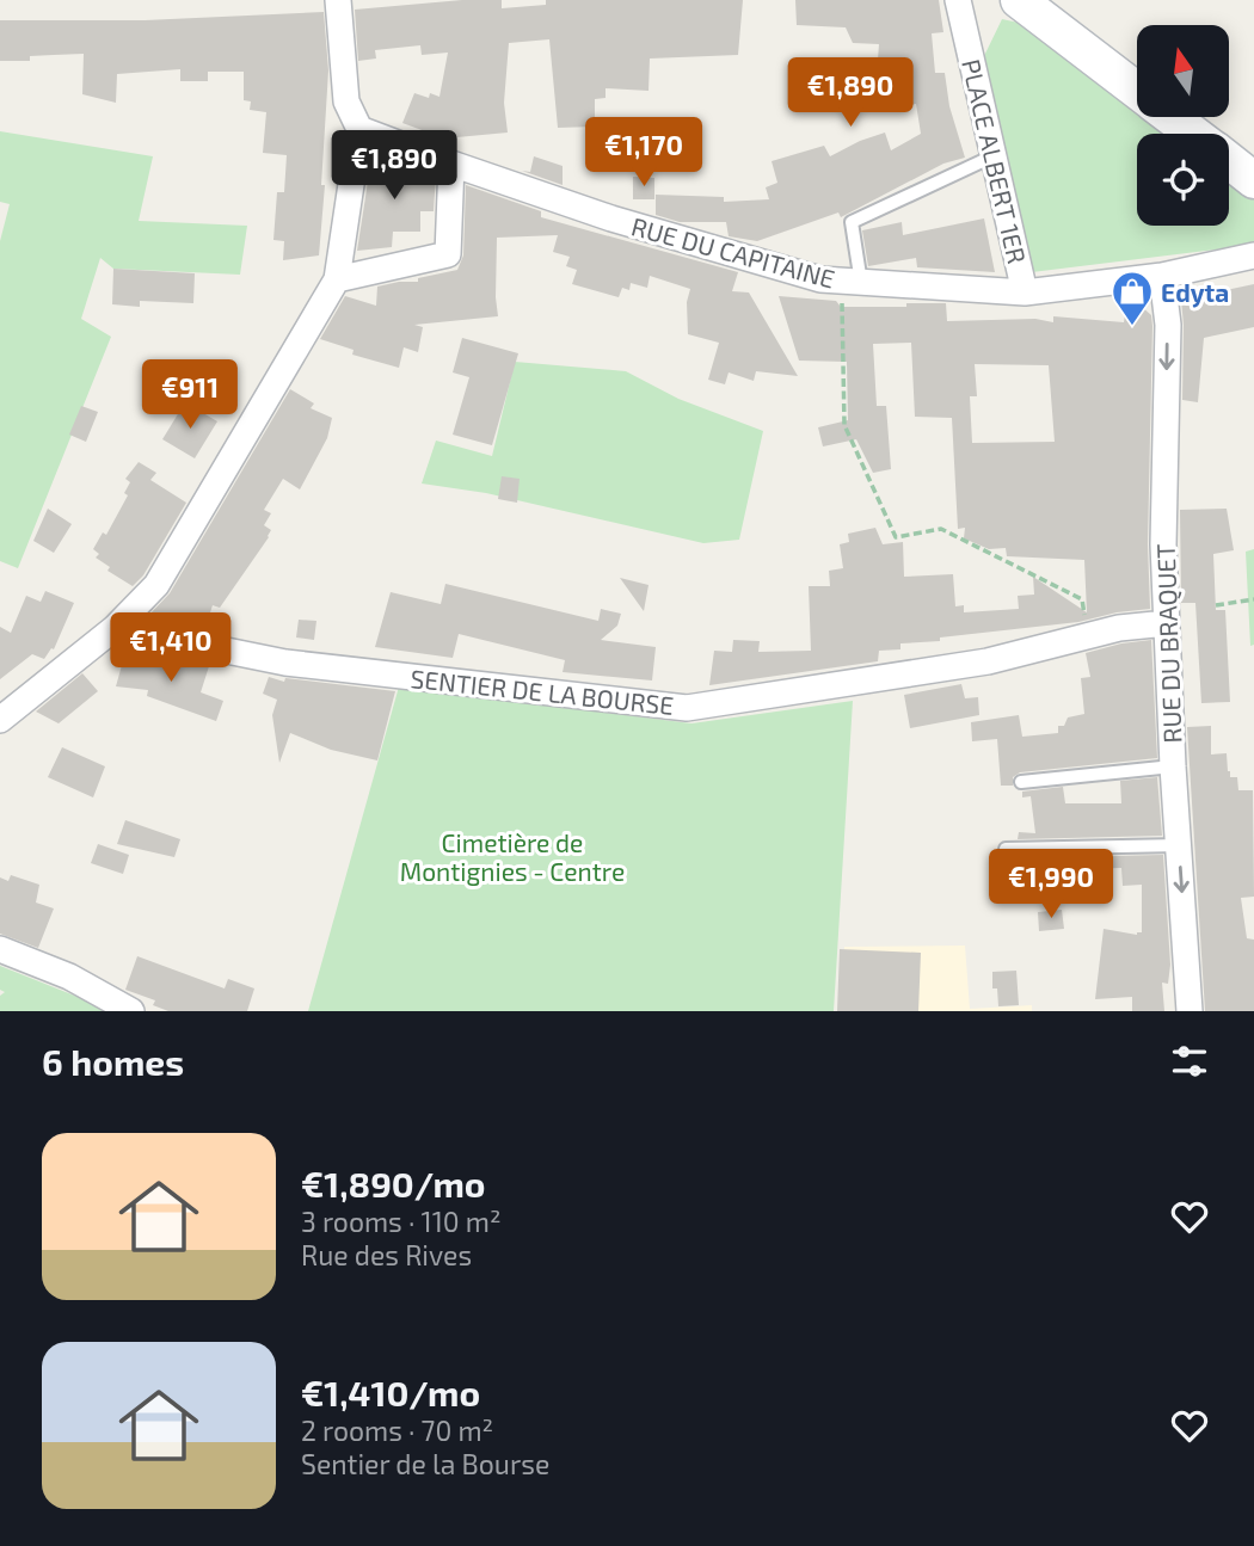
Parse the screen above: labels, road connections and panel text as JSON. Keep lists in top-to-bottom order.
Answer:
{
  "streets": {
    "street": [
      "PLACE ALBERT 1ER",
      "RUE DU CAPITAINE",
      "RUE DU BRAQUET",
      "SENTIER DE LA BOURSE"
    ]
  },
  "crossings": [
    ["PLACE ALBERT 1ER", "RUE DU CAPITAINE"],
    ["PLACE ALBERT 1ER", "RUE DU BRAQUET"],
    ["RUE DU BRAQUET", "SENTIER DE LA BOURSE"]
  ],
  "one_way": ["RUE DU BRAQUET"],
  "parks": ["Cimetière de Montignies - Centre"],
  "places": {
    "shop": ["Edyta"]
  },
  "north": "top",
  "page": {
    "price": [
      "€1,890",
      "€1,170",
      "€1,890",
      "€911",
      "€1,410",
      "€1,990"
    ],
    "heading": "6 homes",
    "list": [
      {
        "name": "€1,890/mo",
        "note": "3 rooms · 110 m² · Rue des Rives"
      },
      {
        "name": "€1,410/mo",
        "note": "2 rooms · 70 m² · Sentier de la Bourse"
      }
    ]
  }
}
